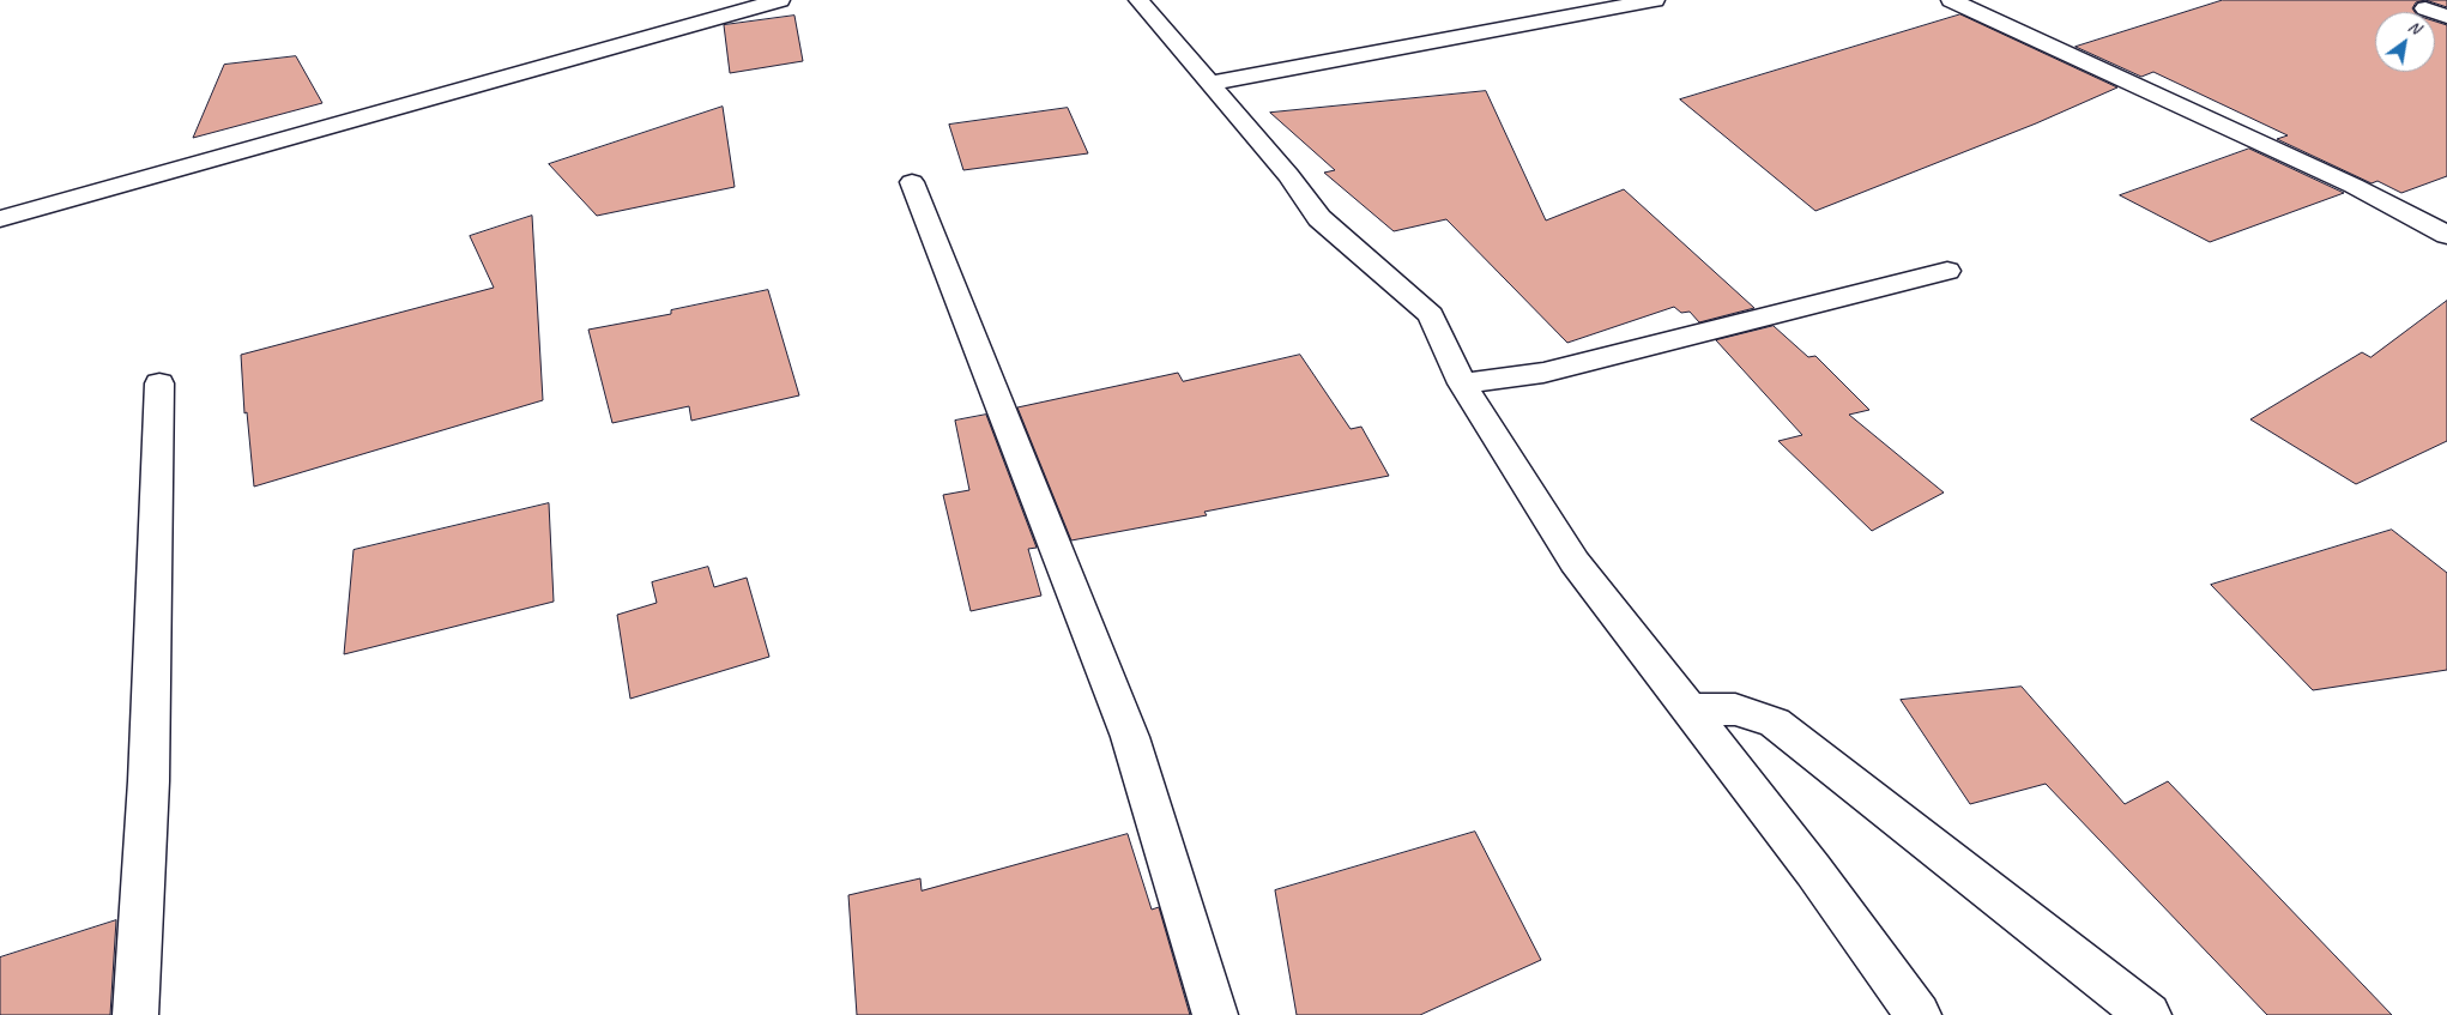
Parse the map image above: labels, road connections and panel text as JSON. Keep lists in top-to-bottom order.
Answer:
{
  "north": "top right"
}
